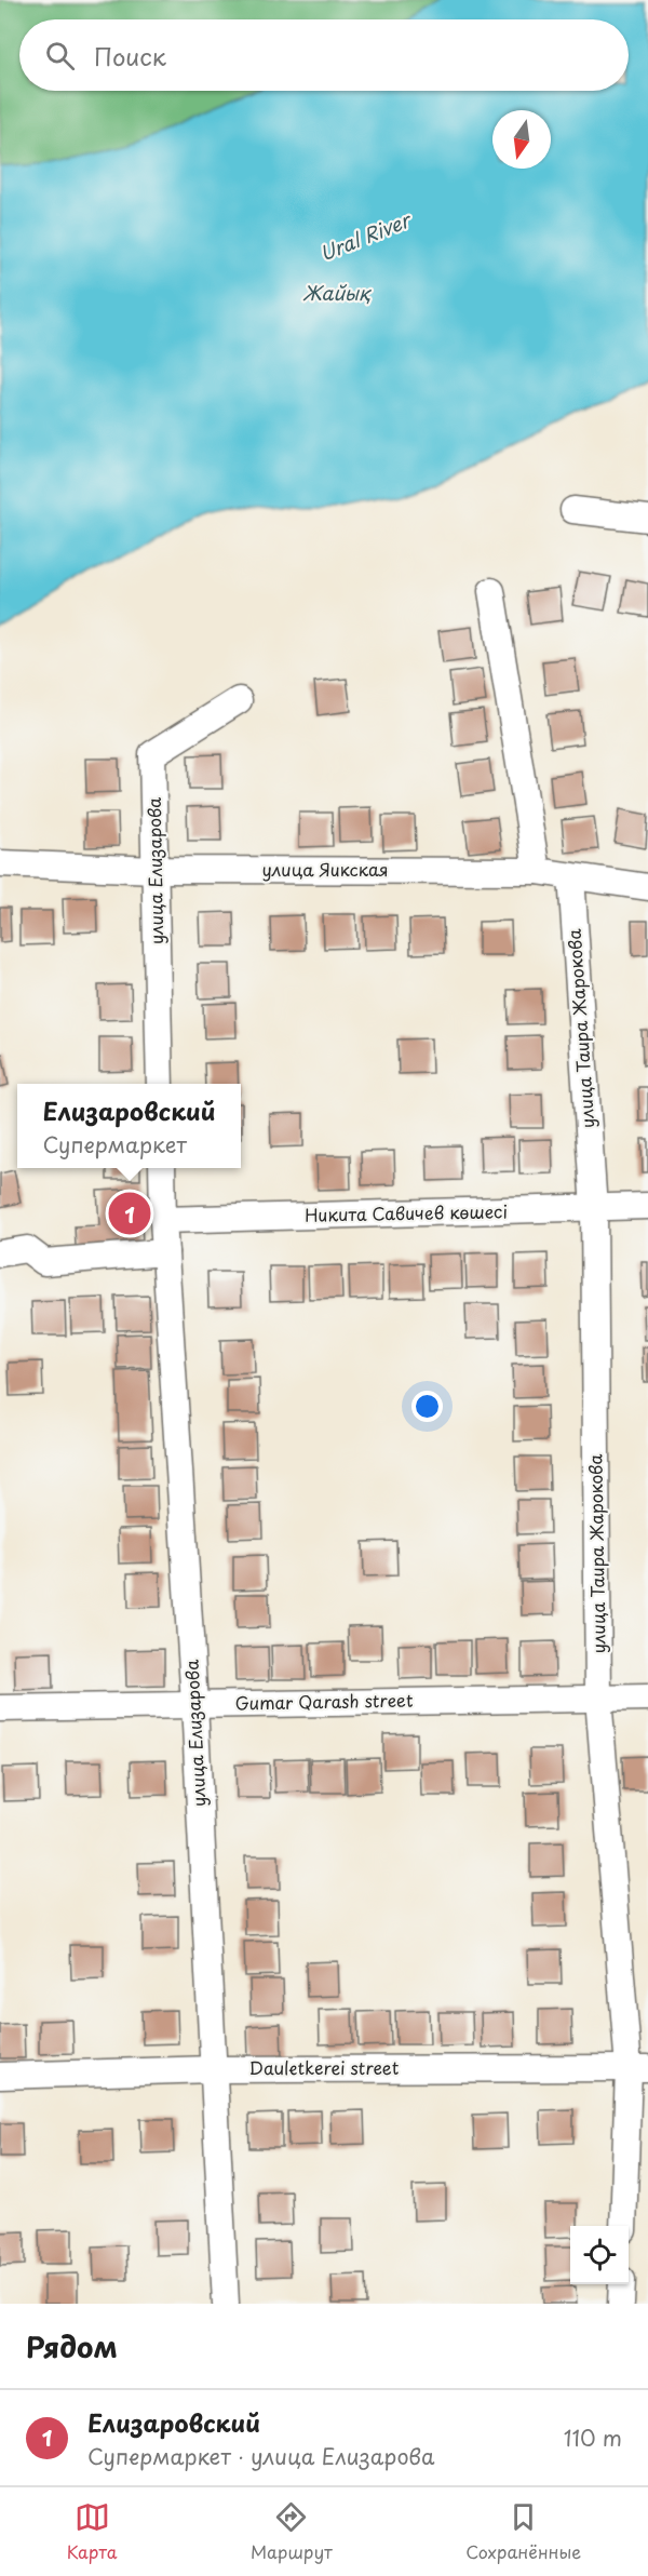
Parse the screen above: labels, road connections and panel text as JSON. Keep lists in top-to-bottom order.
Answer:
{
  "streets": {
    "street": [
      "улица Яикская",
      "улица Елизарова",
      "улица Таира Жарокова",
      "Никита Савичев көшесі",
      "Gumar Qarash street",
      "Dauletkerei street"
    ]
  },
  "crossings": [
    ["улица Яикская", "улица Елизарова"],
    ["улица Яикская", "улица Таира Жарокова"],
    ["улица Елизарова", "Никита Савичев көшесі"],
    ["улица Елизарова", "Gumar Qarash street"],
    ["улица Елизарова", "Dauletkerei street"],
    ["улица Таира Жарокова", "Никита Савичев көшесі"],
    ["улица Таира Жарокова", "Gumar Qarash street"],
    ["улица Таира Жарокова", "Dauletkerei street"]
  ],
  "water": ["Ural River", "Жайық"],
  "north": "bottom",
  "page": {
    "search": "Поиск",
    "popup": ["Елизаровский", "Супермаркет"],
    "pins": "1",
    "heading": "Рядом",
    "list": [
      {
        "mark": "1",
        "name": "Елизаровский",
        "note": "Супермаркет · улица Елизарова",
        "value": "110 m"
      }
    ],
    "nav": ["Карта", "Маршрут", "Сохранённые"]
  }
}
